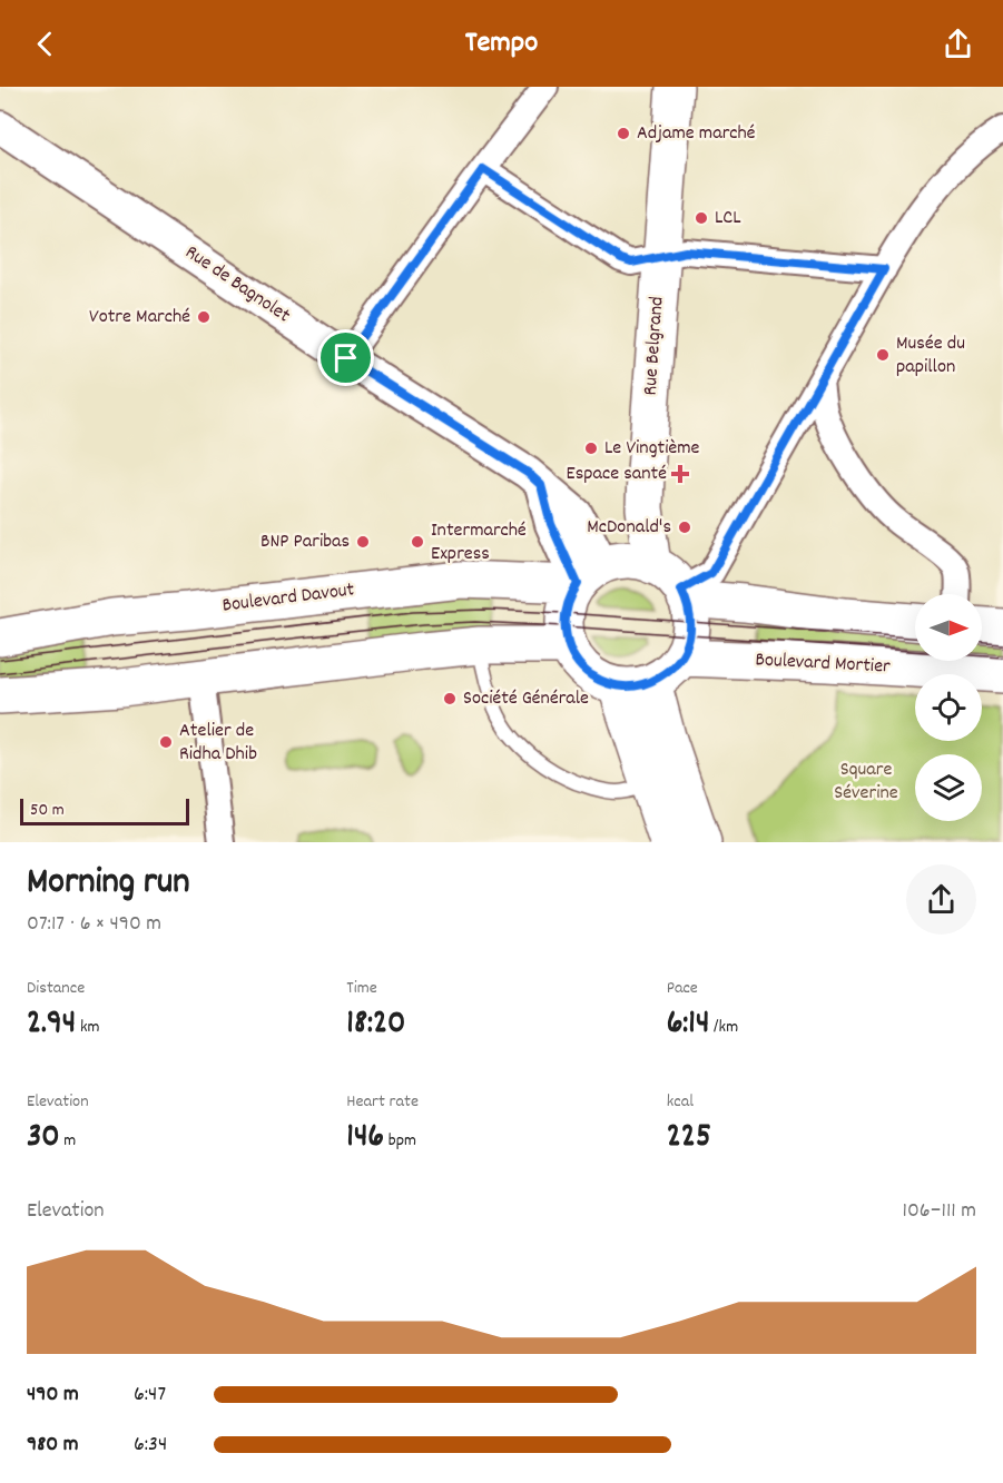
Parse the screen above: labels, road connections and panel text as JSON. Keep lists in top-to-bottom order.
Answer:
{
  "streets": {
    "main road": ["Rue Belgrand", "Boulevard Davout", "Boulevard Mortier"],
    "street": ["Rue de Bagnolet"]
  },
  "crossings": [
    ["Rue de Bagnolet", "Rue Belgrand"],
    ["Rue de Bagnolet", "Boulevard Davout"],
    ["Rue de Bagnolet", "Boulevard Mortier"],
    ["Rue Belgrand", "Boulevard Davout"],
    ["Rue Belgrand", "Boulevard Mortier"],
    ["Boulevard Davout", "Boulevard Mortier"]
  ],
  "parks": ["Square Séverine"],
  "places": {
    "other": [
      "Adjame marché",
      "LCL",
      "Votre Marché",
      "Musée du papillon",
      "Le Vingtième",
      "McDonald's",
      "BNP Paribas",
      "Intermarché Express",
      "Société Générale",
      "Atelier de Ridha Dhib"
    ],
    "health": ["Espace santé"]
  },
  "scale_bar": "50 m",
  "north": "right",
  "page": {
    "header": "Tempo",
    "scale": "50 m",
    "heading": ["Morning run", "07:17 · 6 × 490 m"],
    "stats": [
      ["Distance", "2.94 km"],
      ["Time", "18:20"],
      ["Pace", "6:14 /km"],
      ["Elevation", "30 m"],
      ["Heart rate", "146 bpm"],
      ["kcal", "225"]
    ],
    "chart": ["Elevation", "106–111 m"],
    "list": [
      {
        "name": "490 m",
        "note": "6:47"
      },
      {
        "name": "980 m",
        "note": "6:34"
      }
    ]
  }
}
